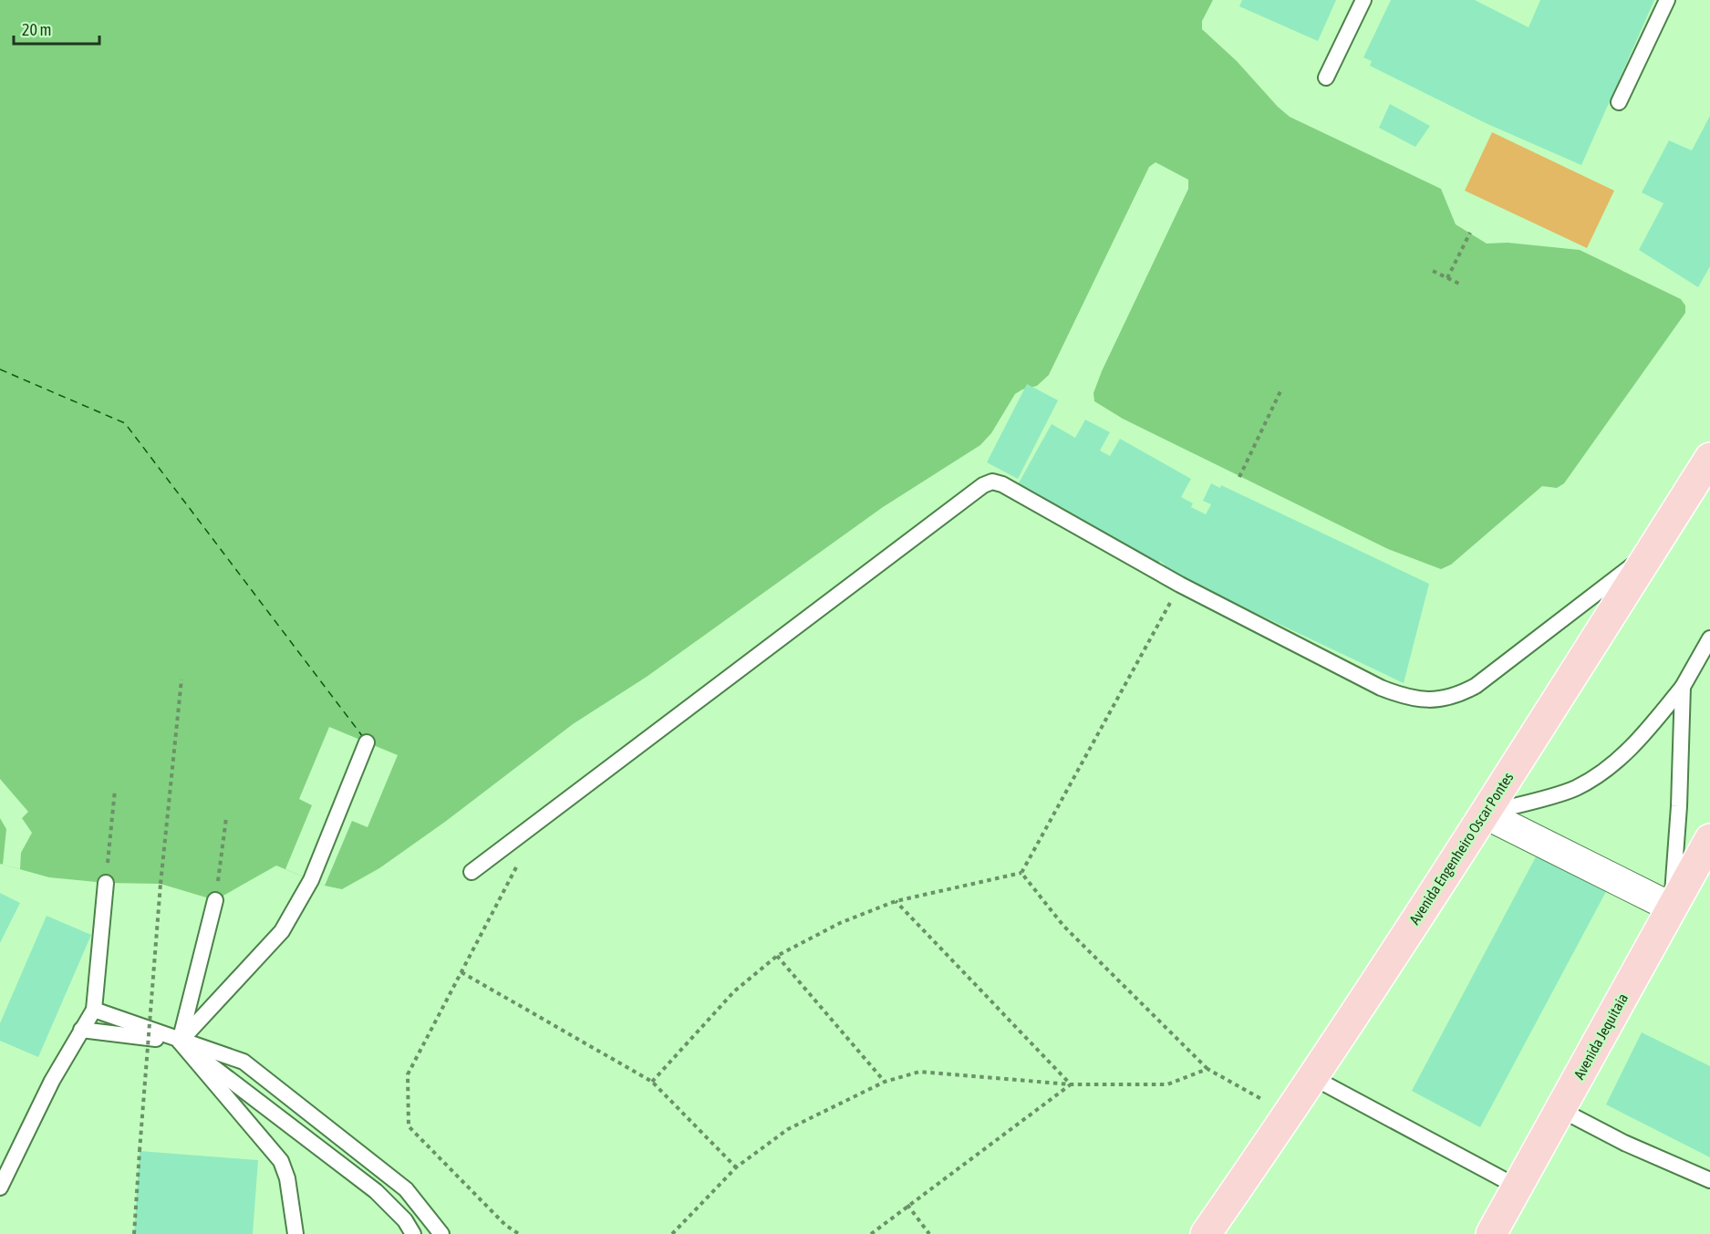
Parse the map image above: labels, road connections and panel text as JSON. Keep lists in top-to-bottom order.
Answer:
{
  "streets": {
    "main road": ["Avenida Engenheiro Oscar Pontes", "Avenida Jequitaia"]
  },
  "scale_bar": "20 m"
}
